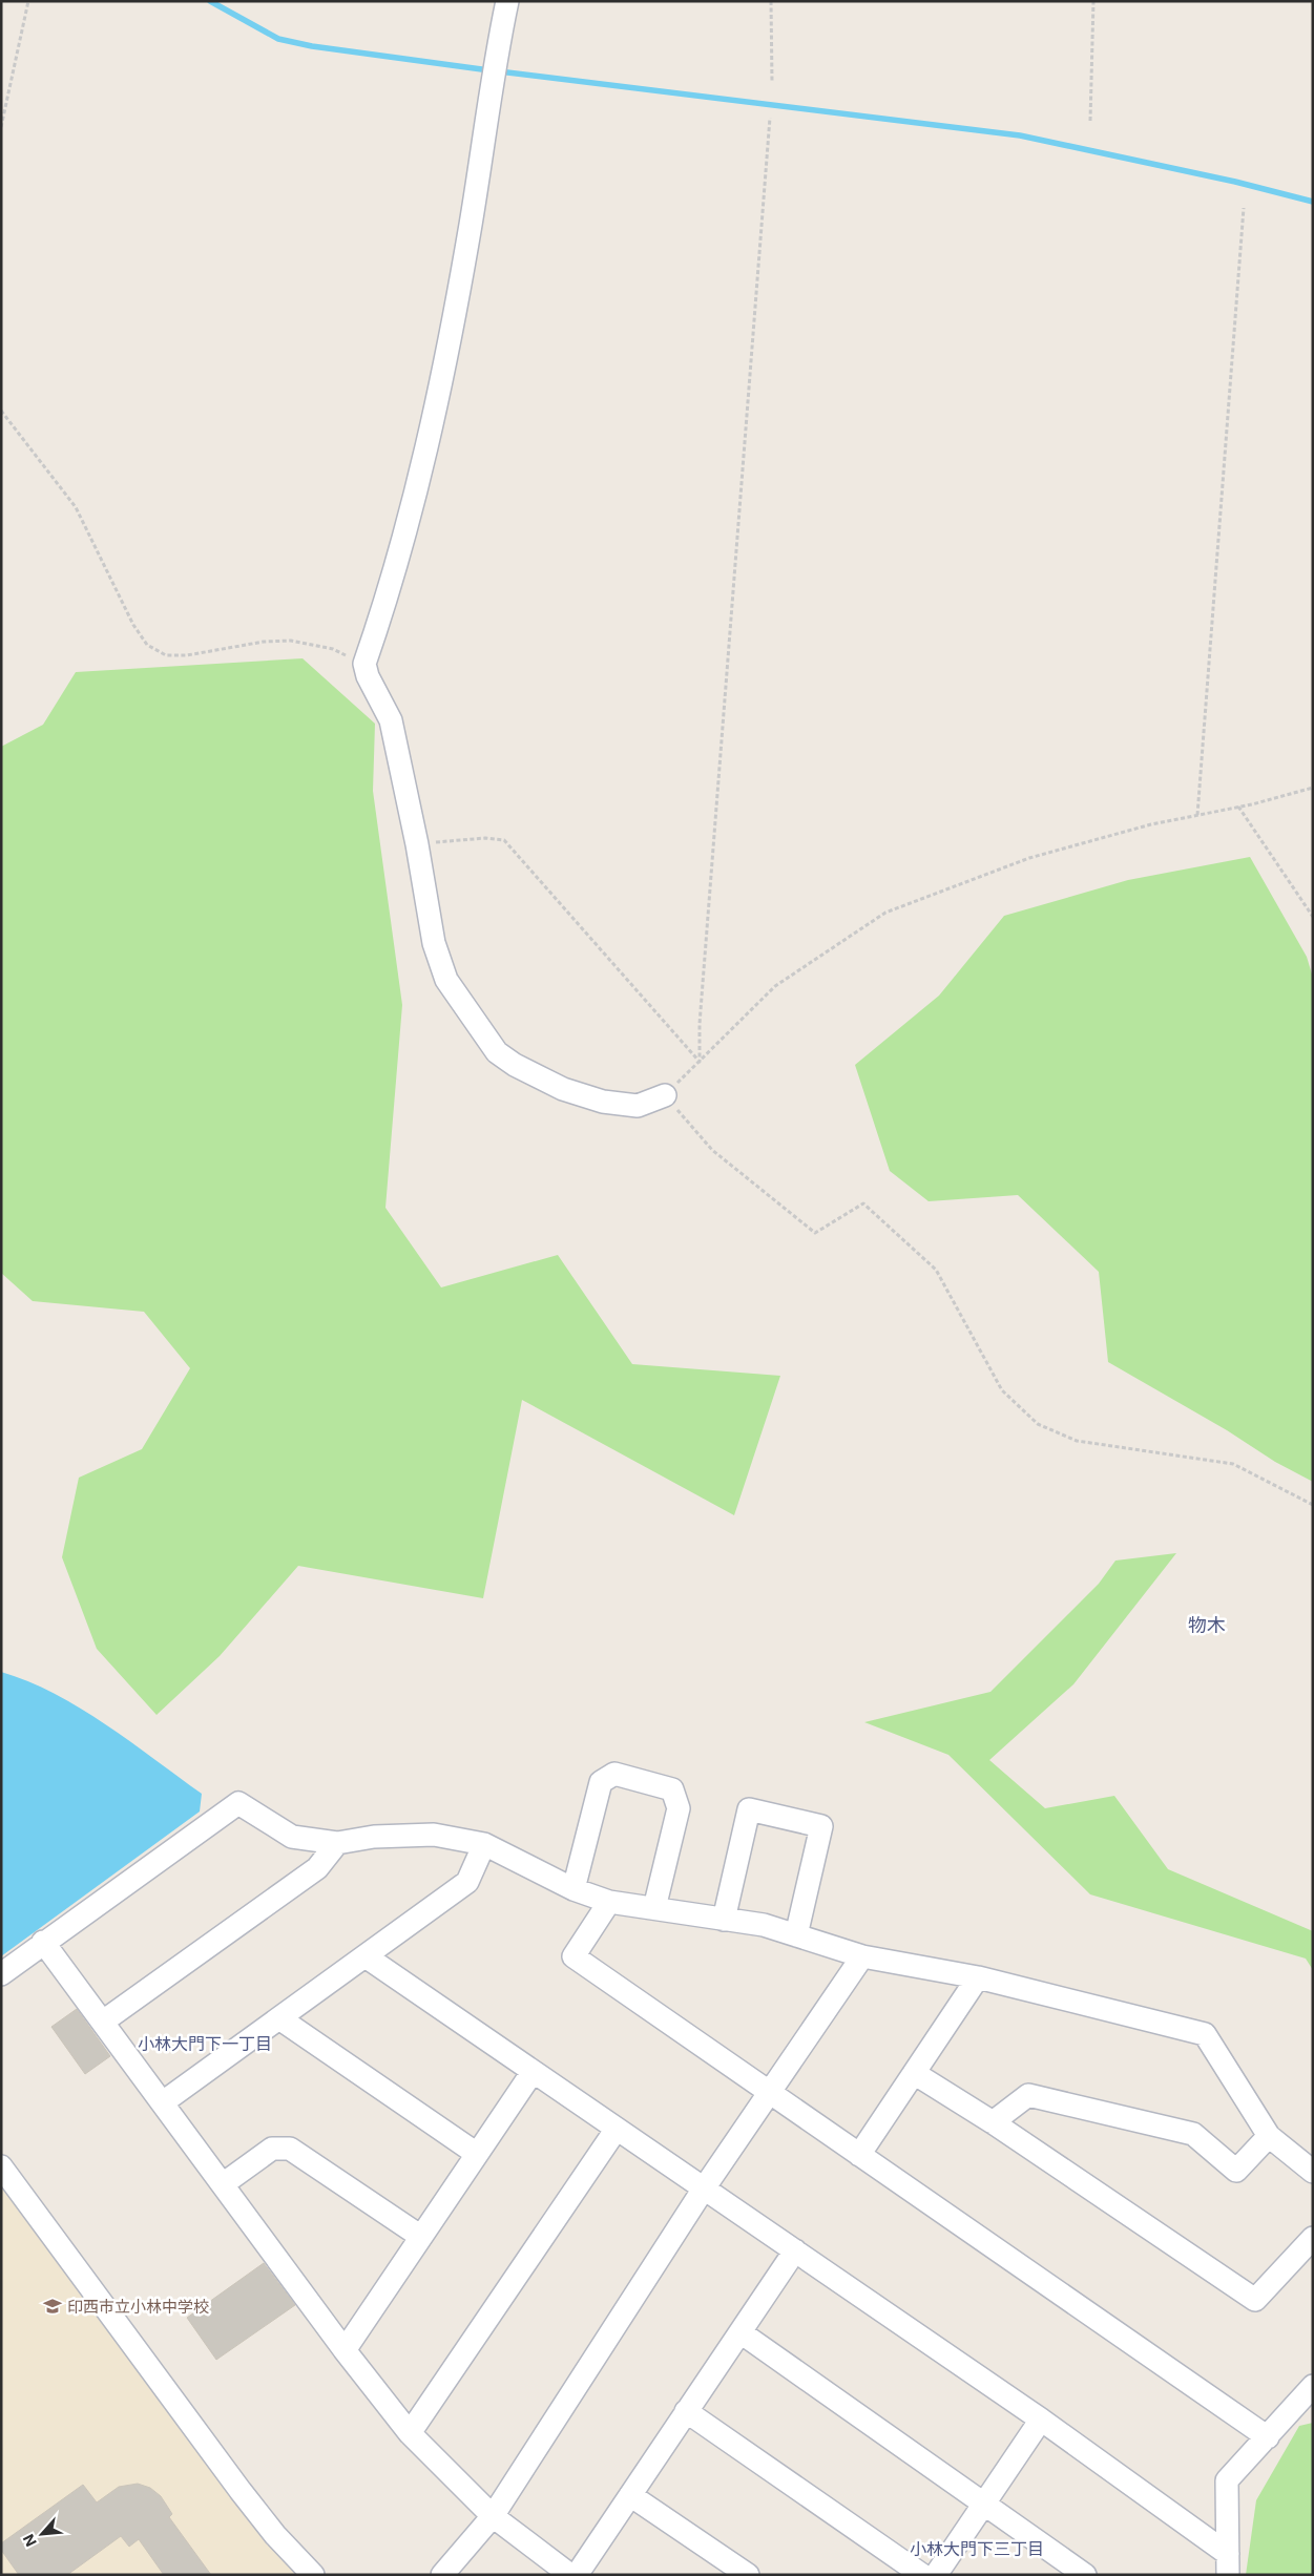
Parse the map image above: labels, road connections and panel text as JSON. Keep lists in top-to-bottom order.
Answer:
{
  "districts": ["物木", "小林大門下一丁目", "小林大門下三丁目"],
  "places": {
    "school or university": ["印西市立小林中学校"]
  },
  "north": "bottom left"
}
